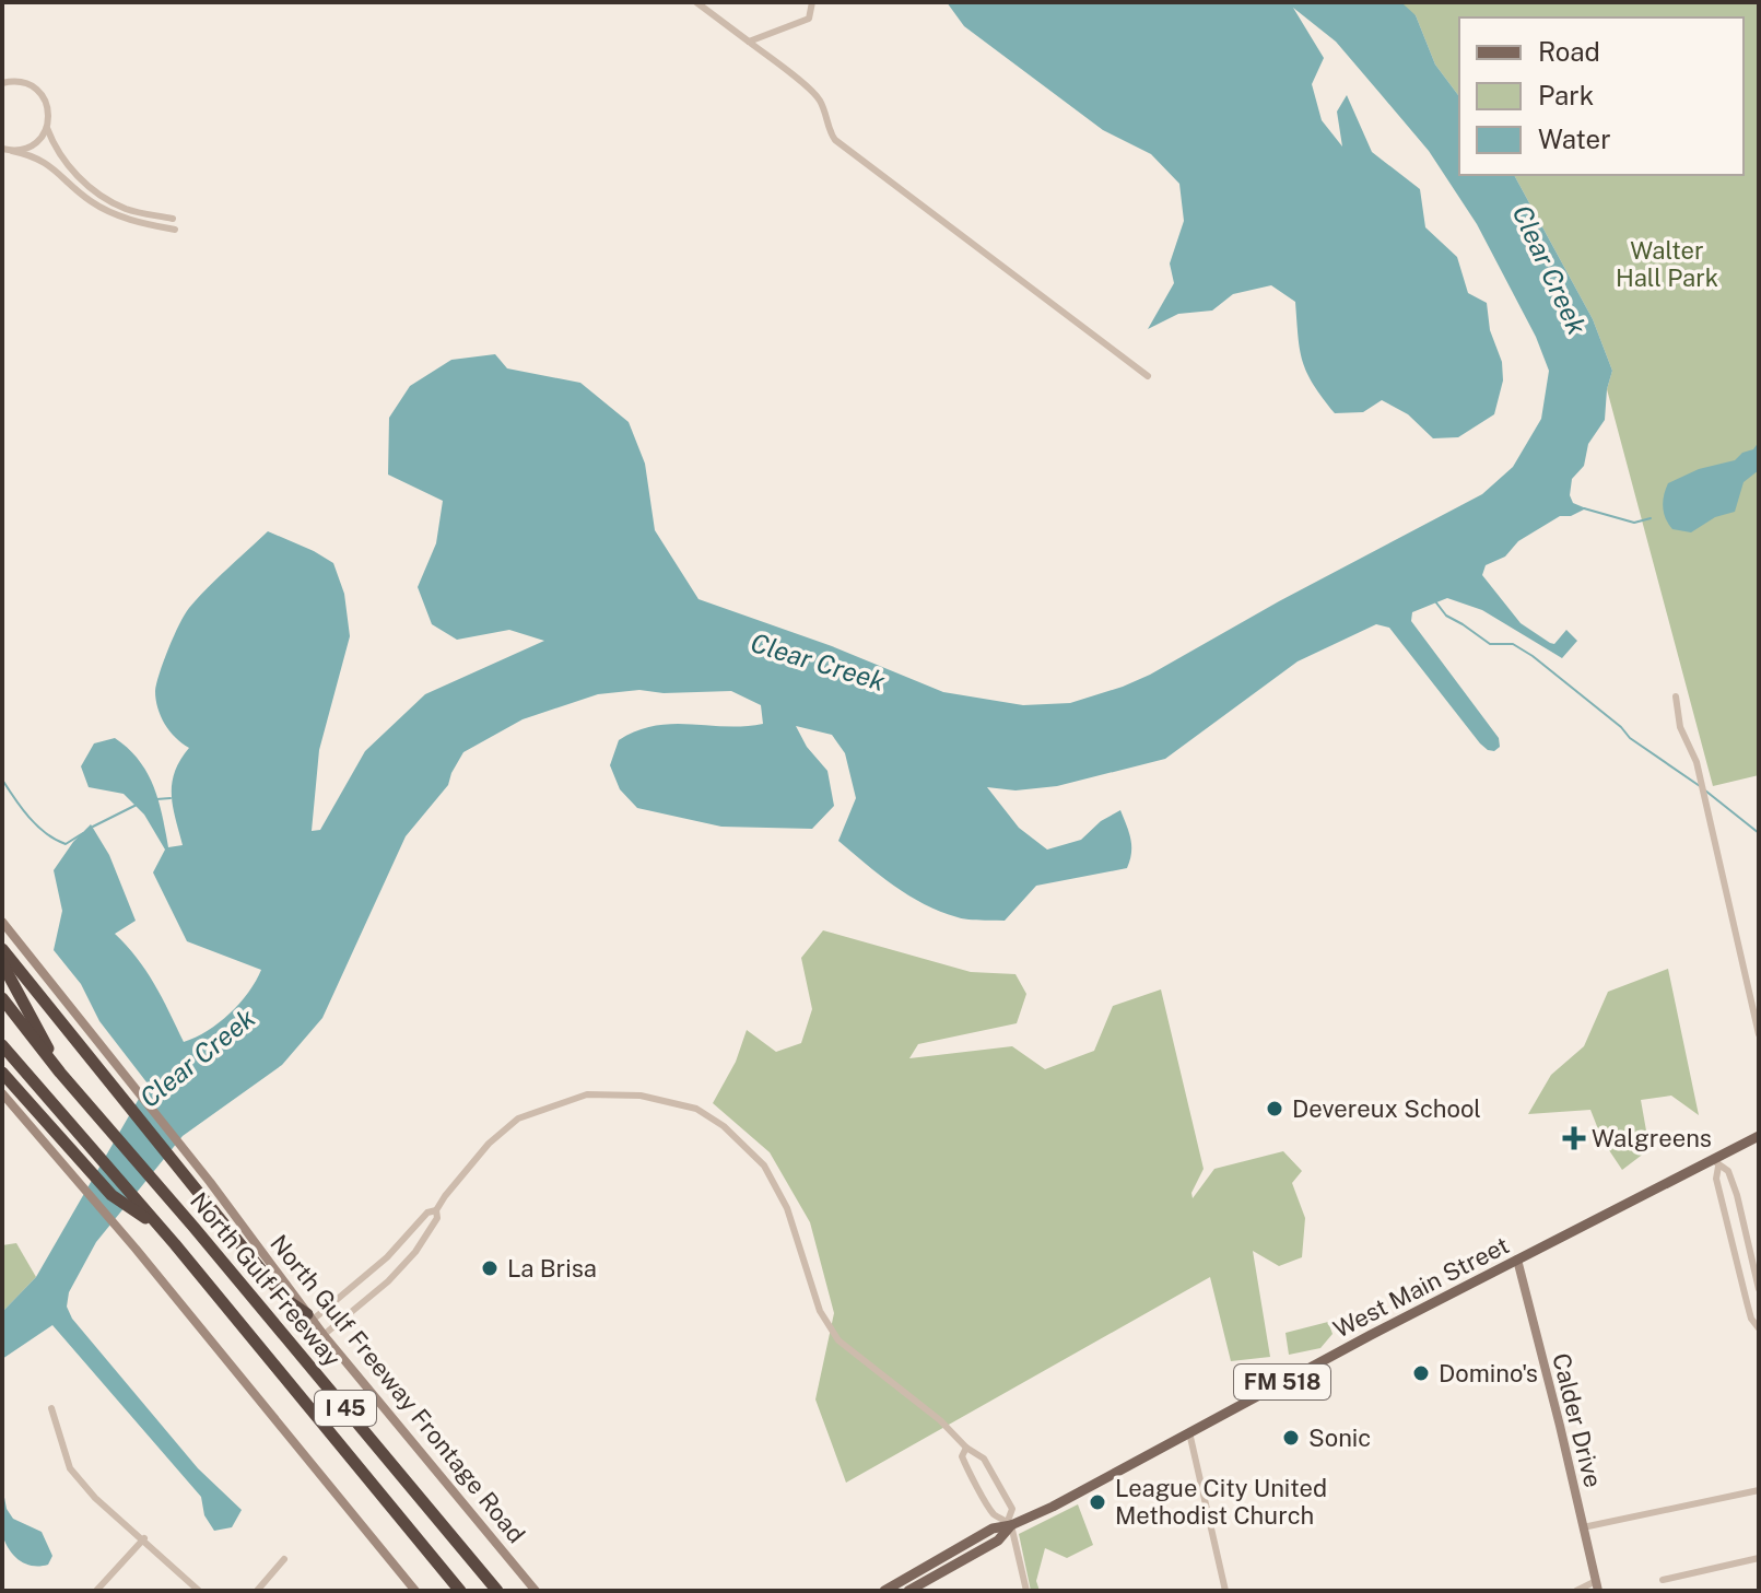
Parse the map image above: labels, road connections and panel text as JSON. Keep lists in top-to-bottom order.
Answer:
{
  "streets": {
    "highway": ["North Gulf Freeway", "I 45"],
    "main road": [
      "West Main Street",
      "FM 518",
      "North Gulf Freeway Frontage Road",
      "Calder Drive"
    ]
  },
  "crossings": [
    ["North Gulf Freeway", "I 45"],
    ["West Main Street", "Calder Drive"]
  ],
  "water": ["Clear Creek"],
  "parks": ["Walter Hall Park"],
  "places": {
    "other": [
      "Devereux School",
      "La Brisa",
      "Domino's",
      "Sonic",
      "League City United Methodist Church"
    ],
    "health": ["Walgreens"]
  },
  "legend": ["Road", "Park", "Water"]
}
